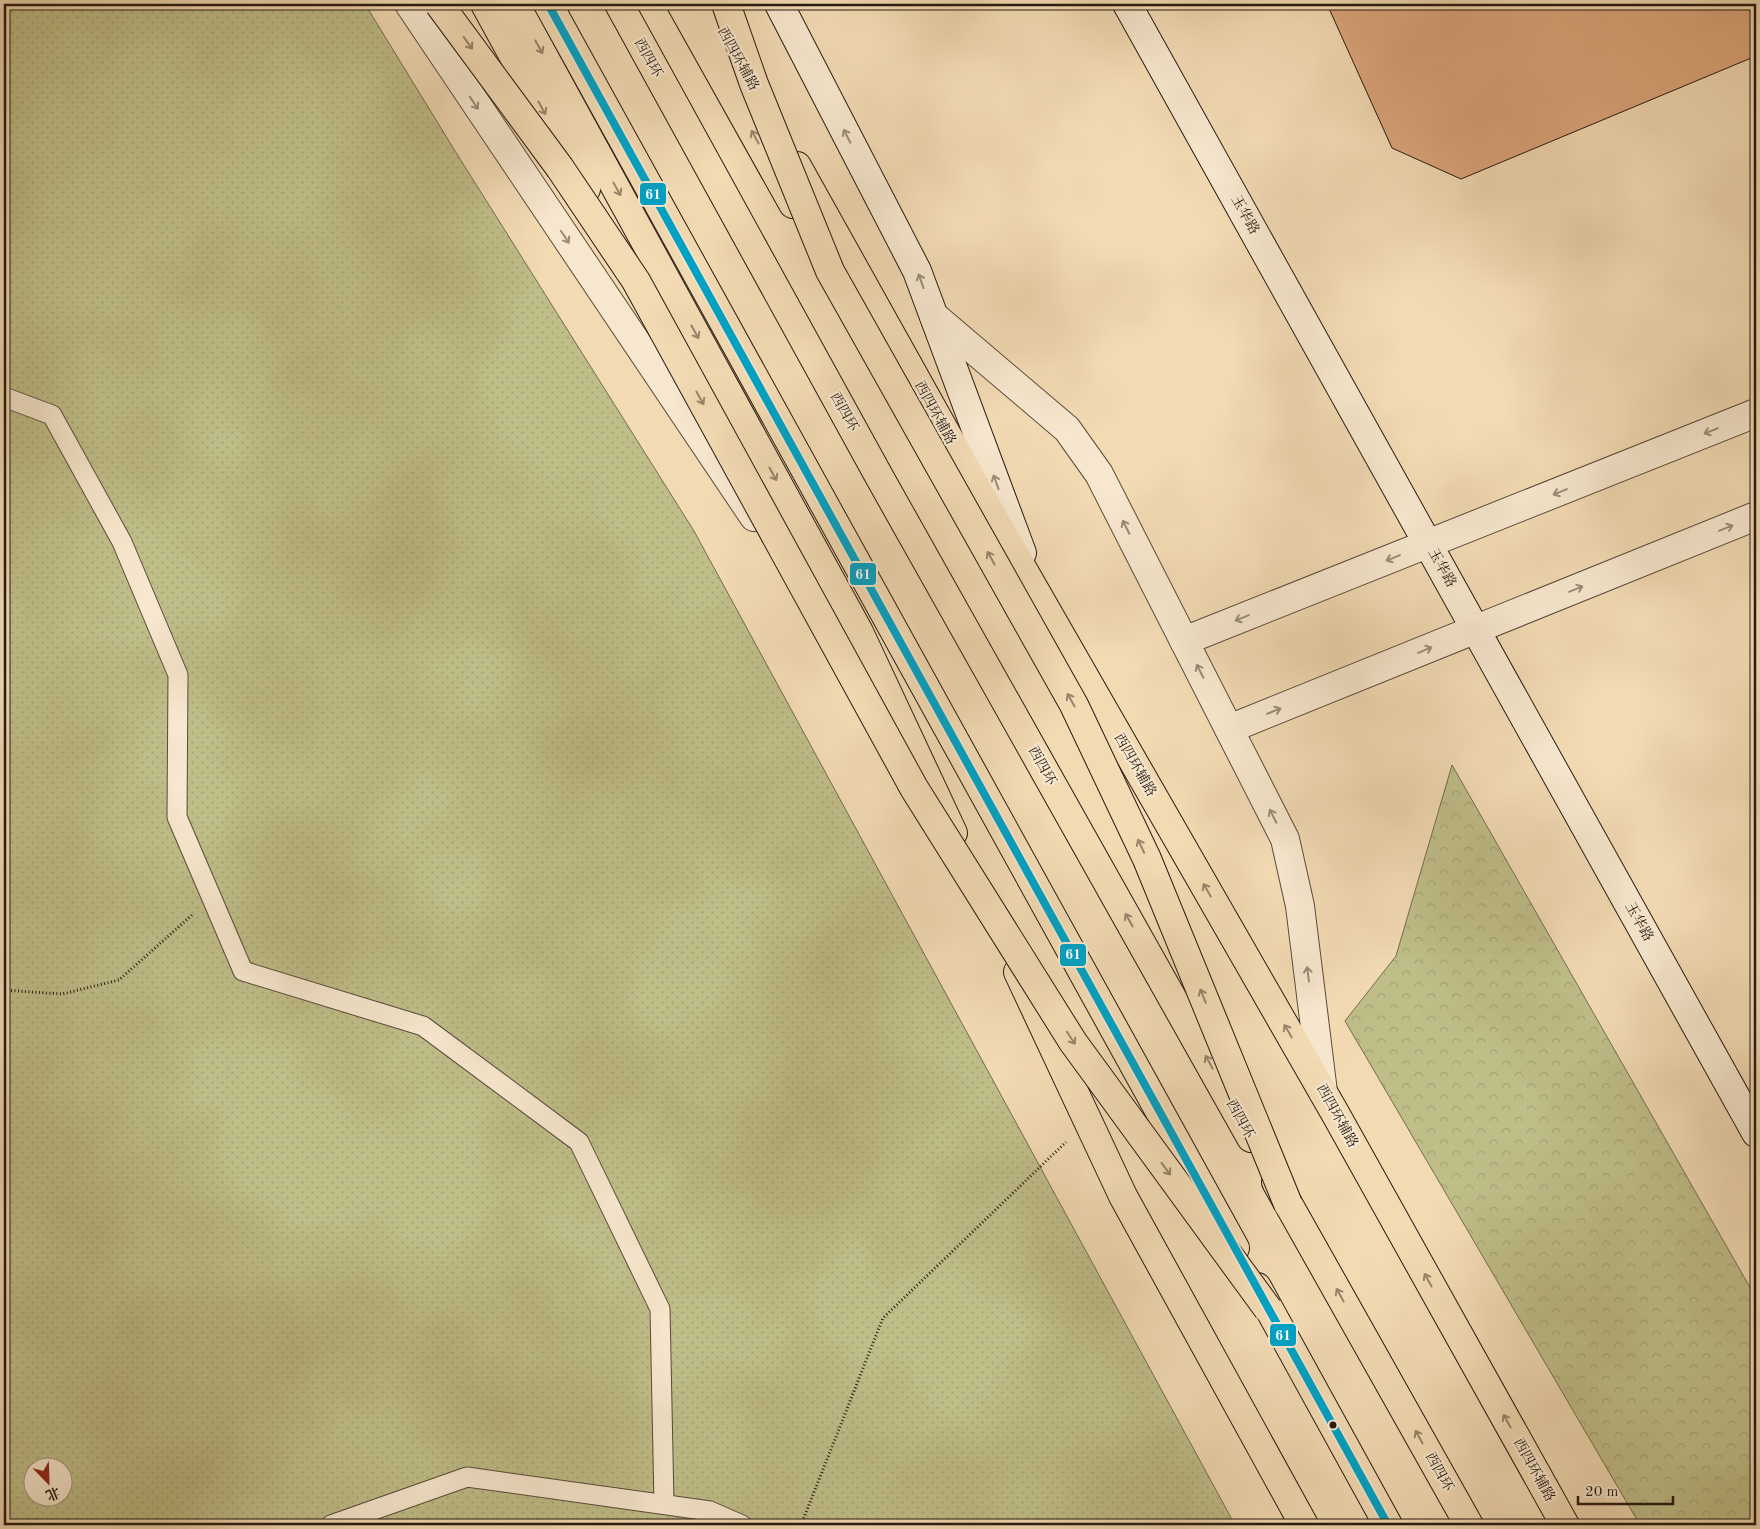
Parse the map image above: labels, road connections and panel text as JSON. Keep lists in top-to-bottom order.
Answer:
{
  "streets": {
    "main road": ["西四环", "西四环辅路"],
    "street": ["玉华路"]
  },
  "lines": ["transit line 61"],
  "scale_bar": "20 m",
  "north": "bottom right"
}
